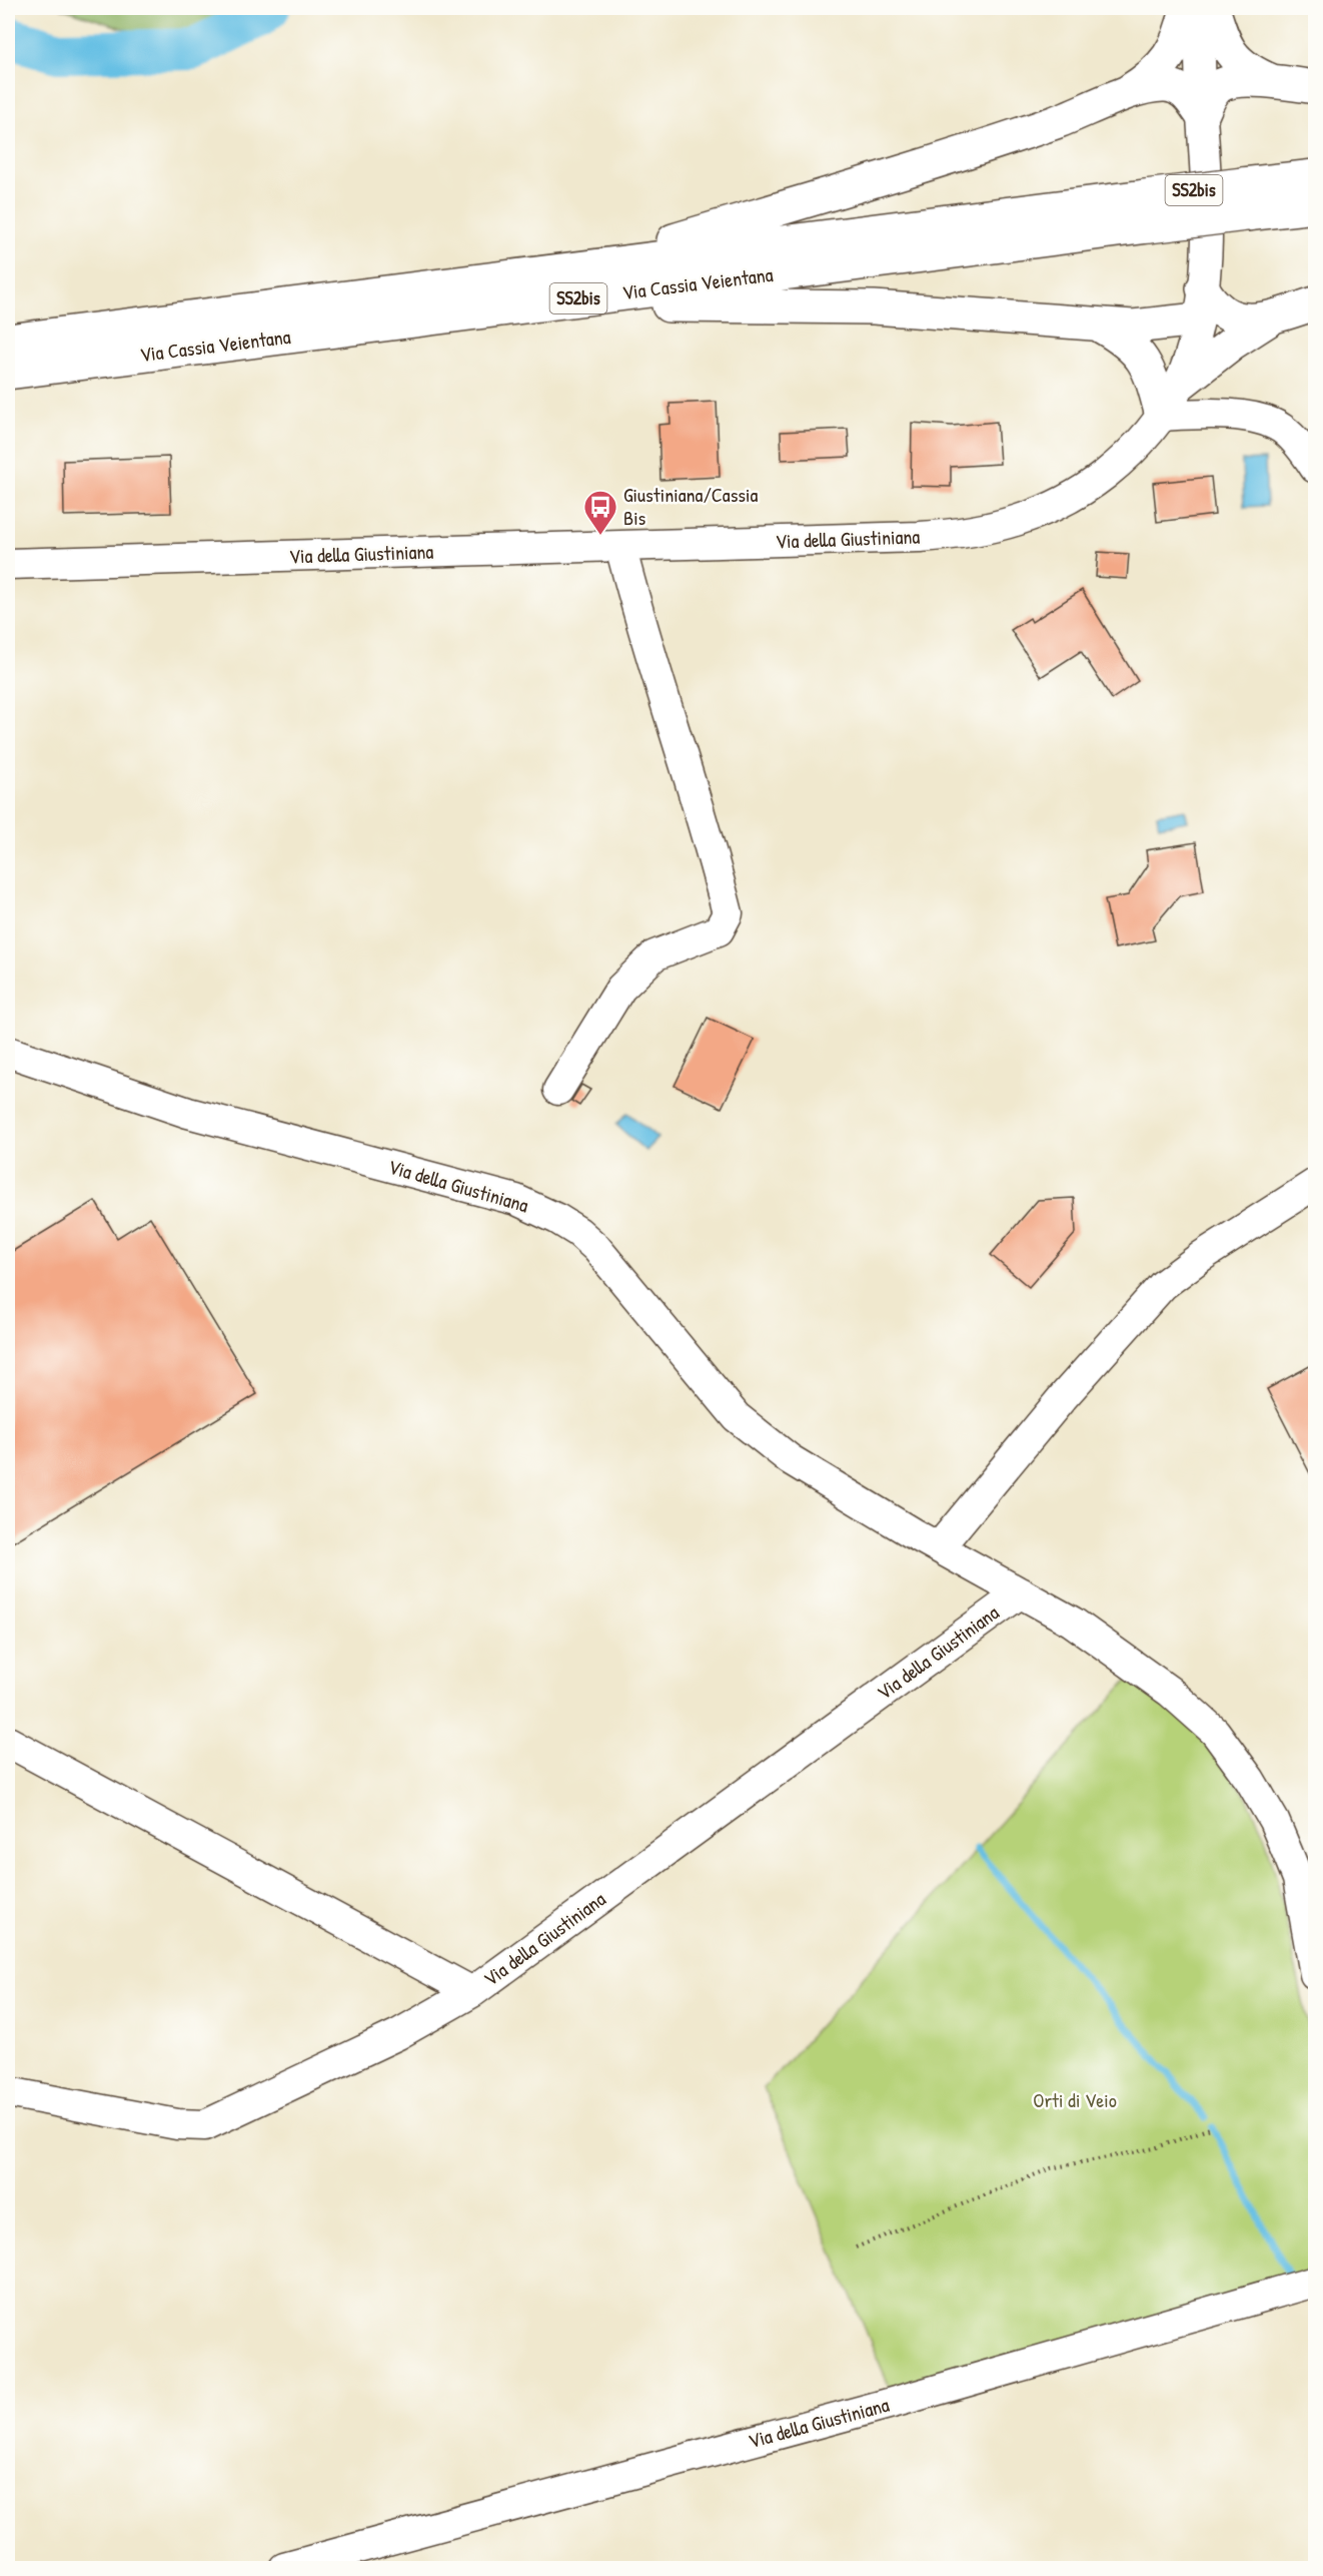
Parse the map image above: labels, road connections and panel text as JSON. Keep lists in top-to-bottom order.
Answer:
{
  "streets": {
    "highway": ["SS2bis", "Via Cassia Veientana"],
    "street": ["Via della Giustiniana"]
  },
  "parks": ["Orti di Veio"],
  "places": {
    "bus stop": ["Giustiniana/Cassia Bis"]
  }
}
